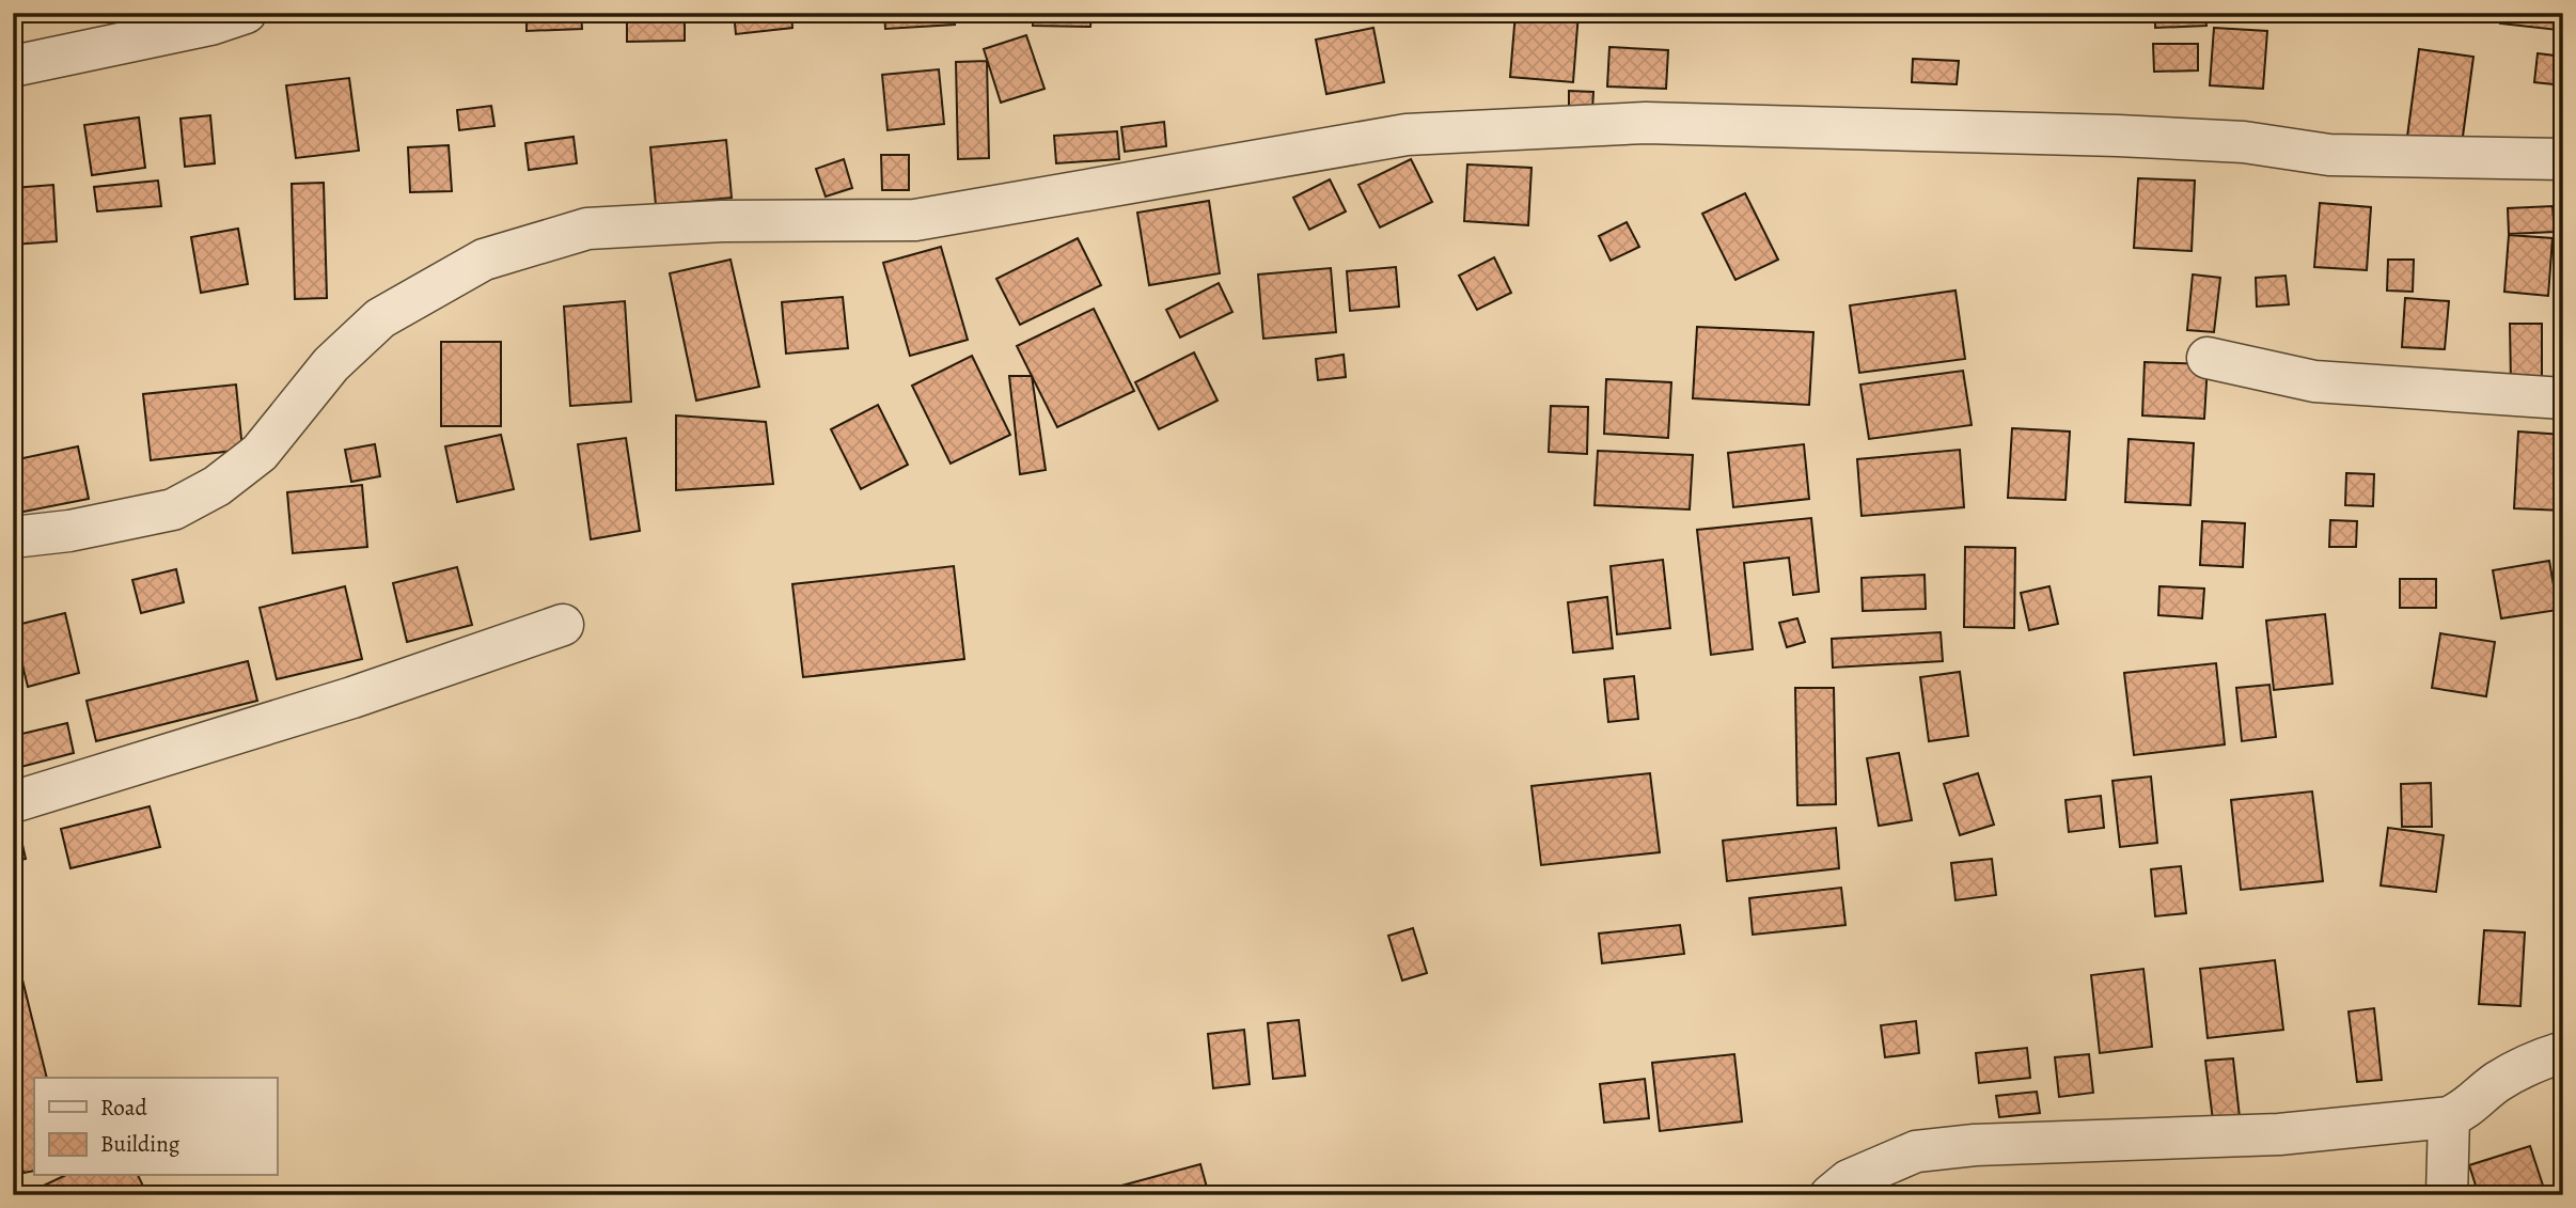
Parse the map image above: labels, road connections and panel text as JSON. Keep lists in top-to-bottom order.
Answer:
{
  "legend": ["Road", "Building"]
}
